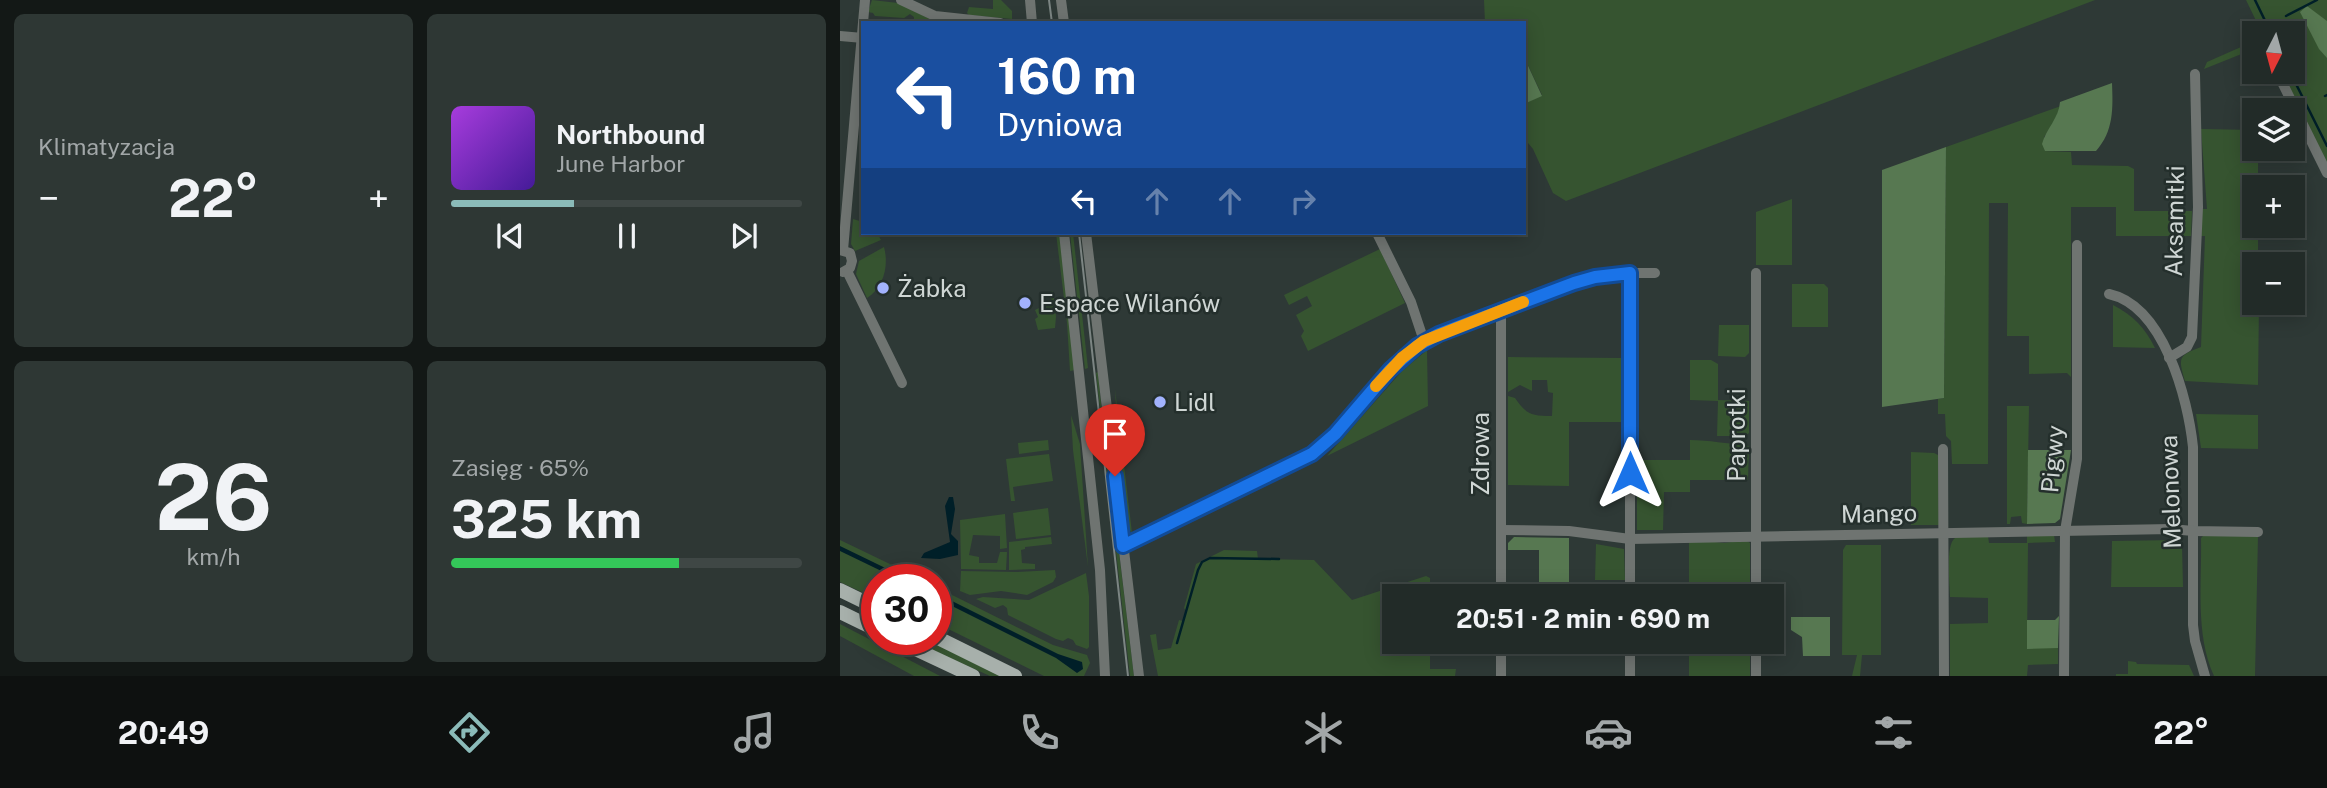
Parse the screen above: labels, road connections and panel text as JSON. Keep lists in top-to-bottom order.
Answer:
{
  "streets": {
    "street": [
      "Aksamitki",
      "Paprotki",
      "Zdrowa",
      "Pigwy",
      "Melonowa",
      "Mango"
    ]
  },
  "crossings": [
    ["Aksamitki", "Melonowa"],
    ["Paprotki", "Mango"],
    ["Zdrowa", "Mango"],
    ["Pigwy", "Mango"],
    ["Melonowa", "Mango"]
  ],
  "places": ["Żabka", "Espace Wilanów", "Lidl"],
  "north": "bottom",
  "page": {
    "tile": [
      "Klimatyzacja",
      ["26", "km/h"],
      ["Zasięg · 65%", "325 km"]
    ],
    "map_buttons": ["+", "−"],
    "turn": ["160 m", "Dyniowa"],
    "song": ["Northbound", "June Harbor"],
    "heat": ["−", "22°", "+"],
    "limit": "30",
    "trip": "20:51 · 2 min · 690 m",
    "tabs": ["20:49", "22°"]
  }
}
